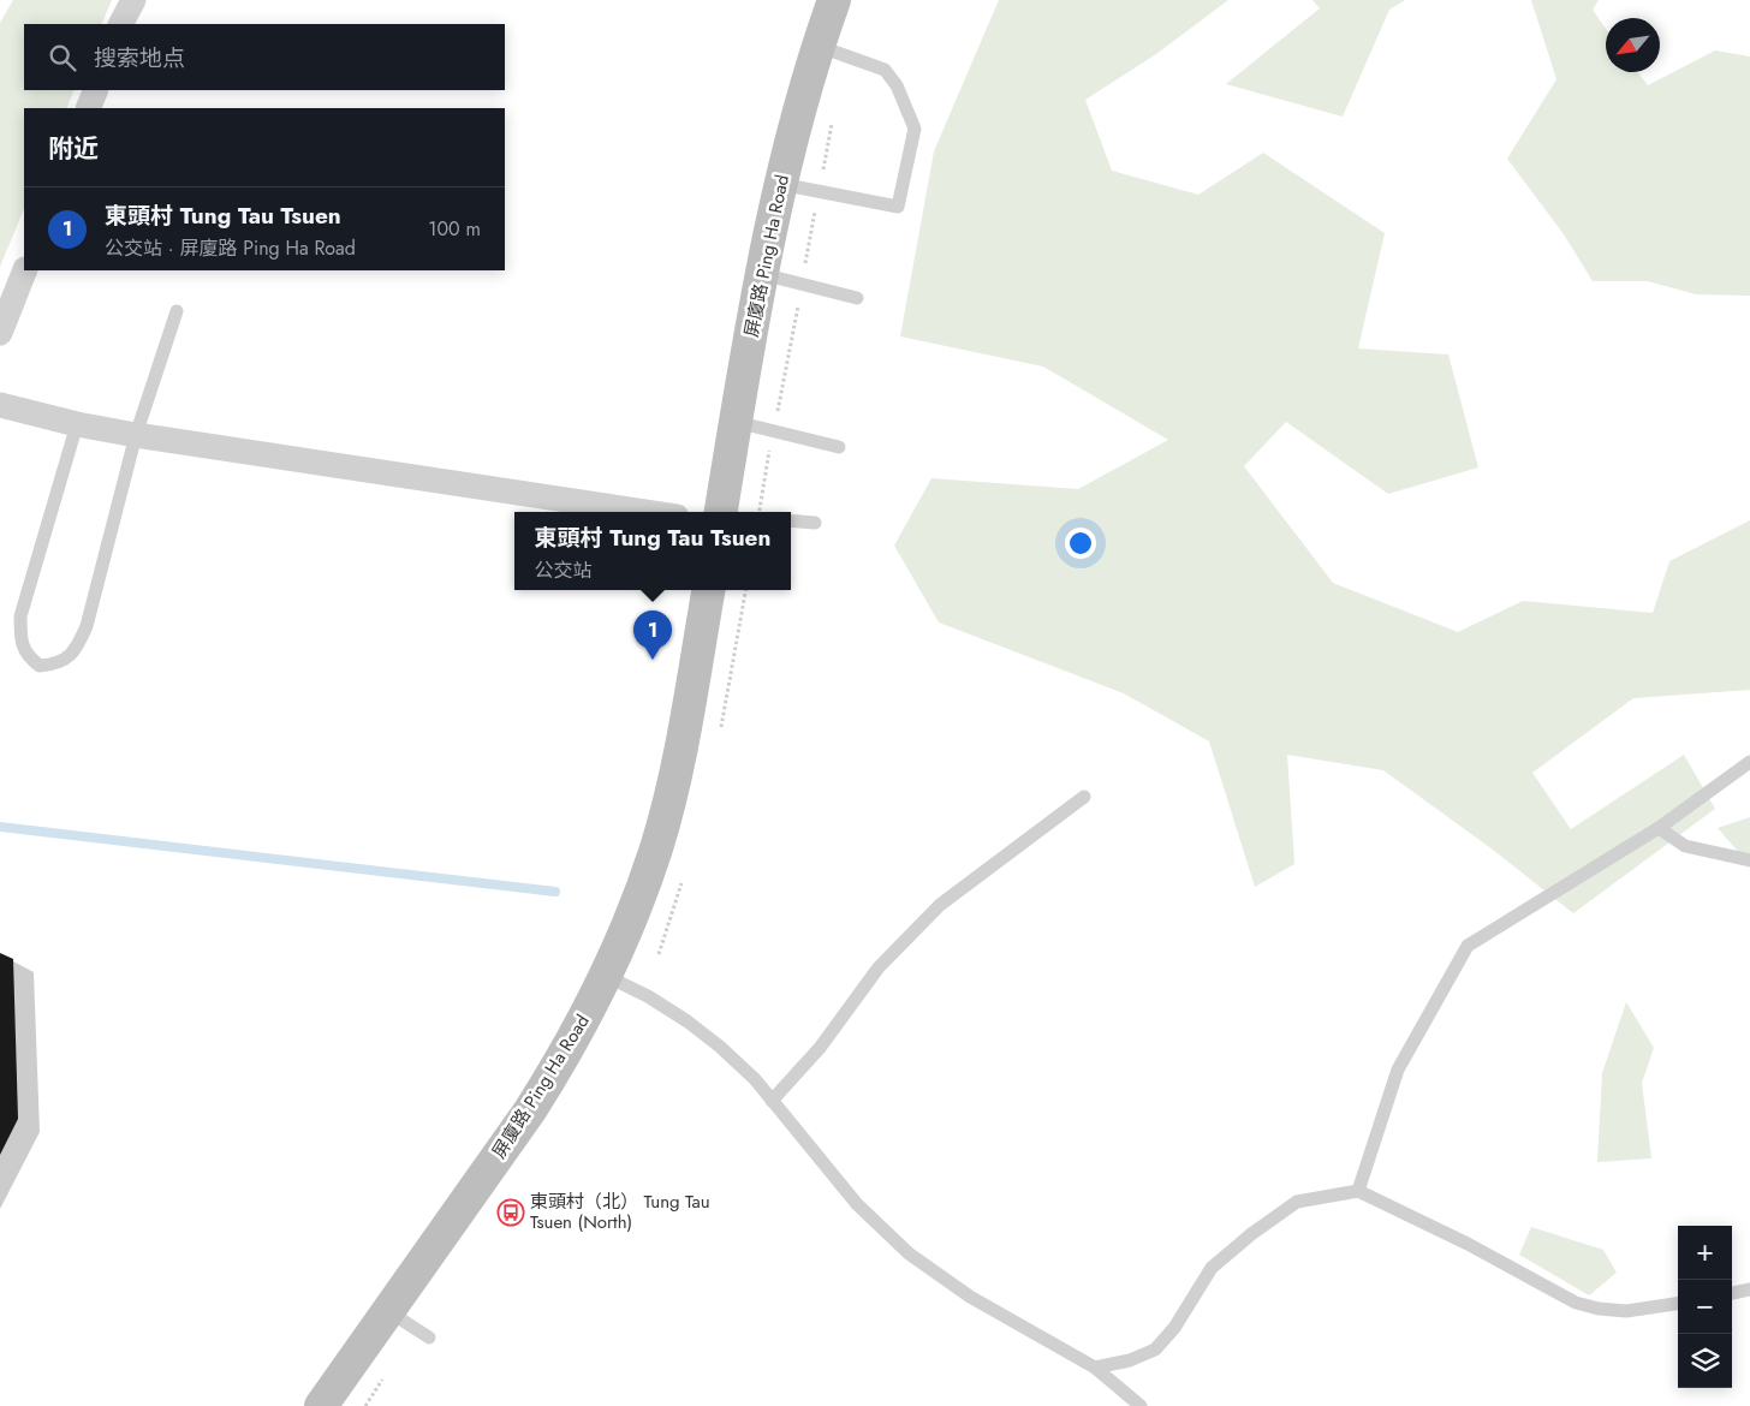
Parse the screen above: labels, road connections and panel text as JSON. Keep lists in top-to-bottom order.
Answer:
{
  "streets": {
    "street": ["屏廈路 Ping Ha Road"]
  },
  "places": {
    "bus stop": ["東頭村（北） Tung Tau Tsuen (North)"]
  },
  "north": "bottom left",
  "page": {
    "search": "搜索地点",
    "heading": "附近",
    "list": [
      {
        "mark": "1",
        "name": "東頭村 Tung Tau Tsuen",
        "note": "公交站 · 屏廈路 Ping Ha Road",
        "value": "100 m"
      }
    ],
    "popup": ["東頭村 Tung Tau Tsuen", "公交站"],
    "pins": "1",
    "map_buttons": ["+", "−"]
  }
}
